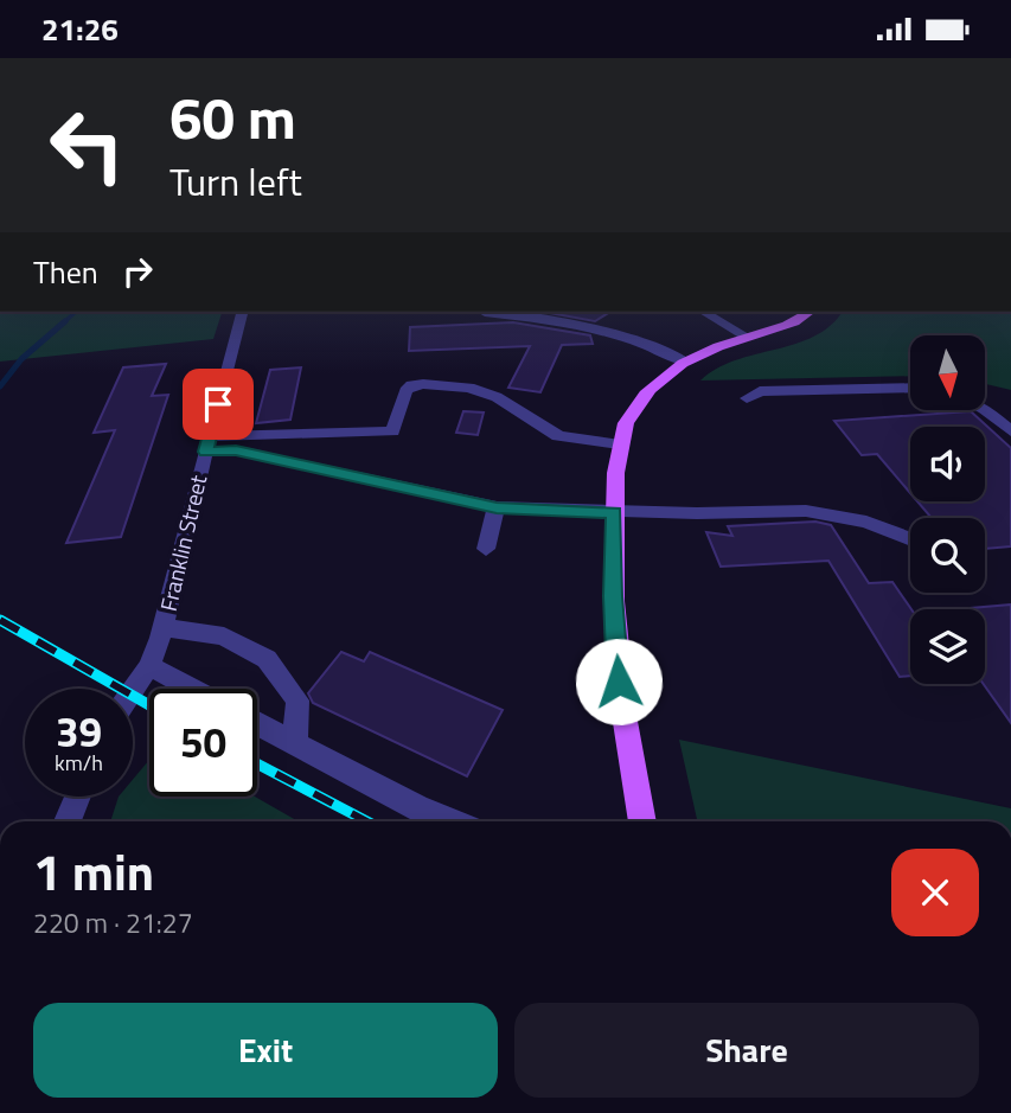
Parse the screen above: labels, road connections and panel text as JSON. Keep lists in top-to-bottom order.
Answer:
{
  "streets": {
    "street": ["Franklin Street"]
  },
  "north": "bottom",
  "page": {
    "status": "21:26",
    "turn": ["60 m", "Turn left"],
    "then": "Then",
    "speed": "39 km/h",
    "limit": "50",
    "heading": ["1 min", "220 m · 21:27"],
    "buttons": ["Exit", "Share"]
  }
}
